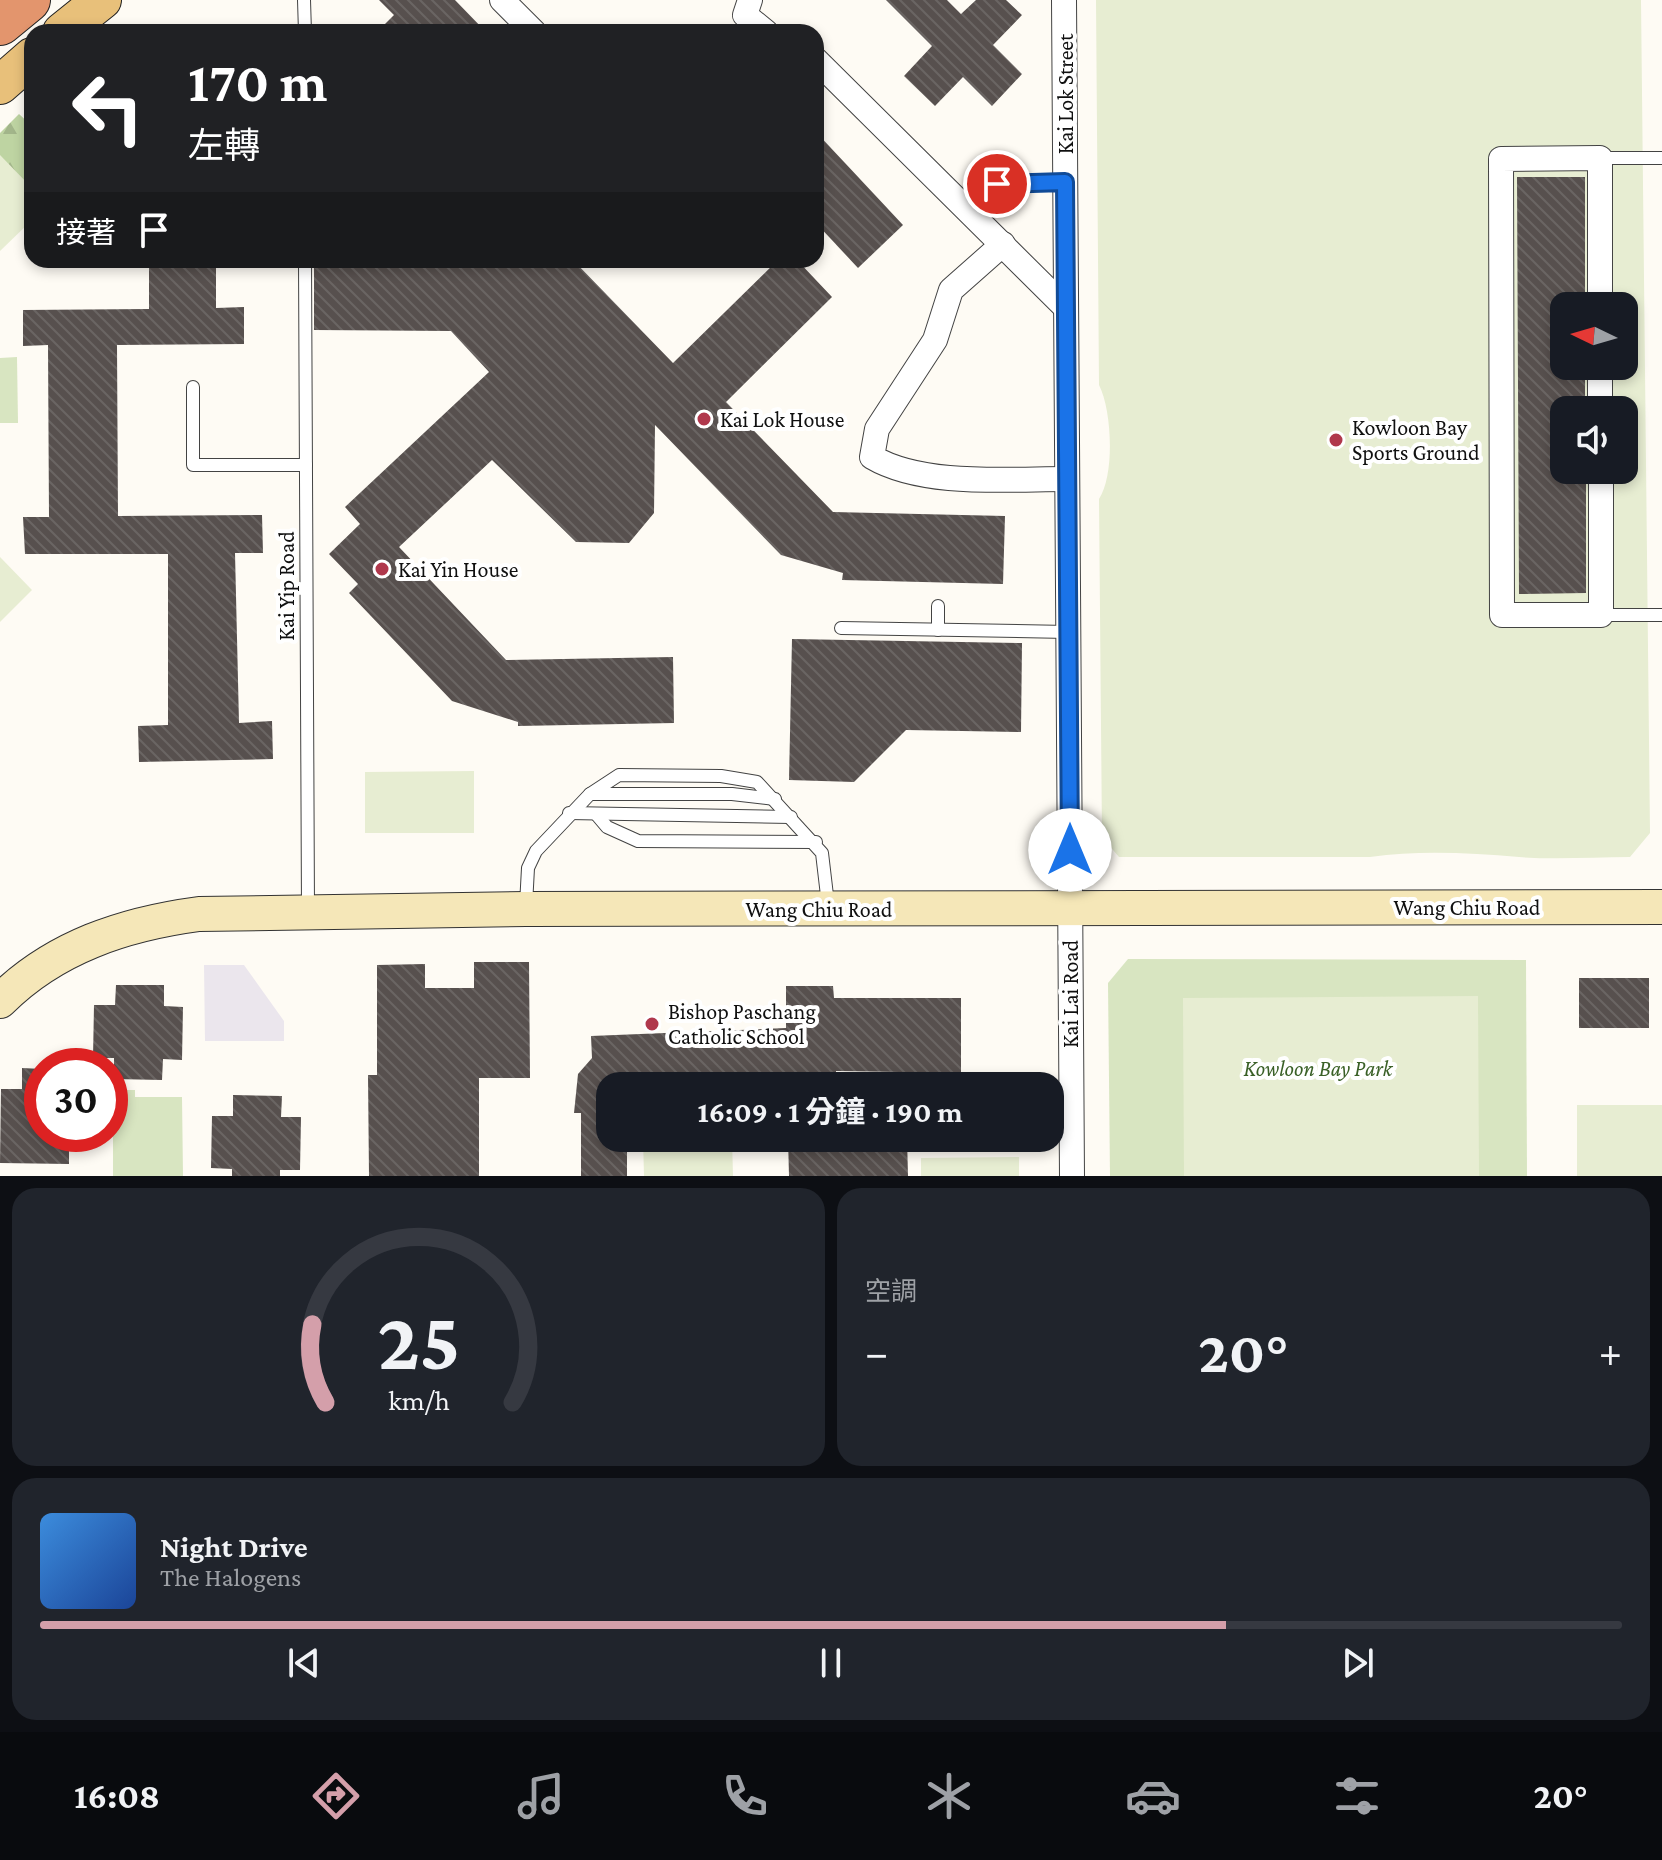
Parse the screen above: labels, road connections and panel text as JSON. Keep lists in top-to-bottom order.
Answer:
{
  "streets": {
    "street": ["Kai Lok Street", "Wang Chiu Road", "Kai Lai Road"],
    "lane": ["Kai Yip Road"]
  },
  "crossings": [
    ["Kai Lok Street", "Wang Chiu Road"],
    ["Kai Lok Street", "Kai Lai Road"],
    ["Kai Yip Road", "Wang Chiu Road"],
    ["Wang Chiu Road", "Kai Lai Road"]
  ],
  "parks": ["Kowloon Bay Park"],
  "places": [
    "Kai Lok House",
    "Kowloon Bay Sports Ground",
    "Kai Yin House",
    "Bishop Paschang Catholic School"
  ],
  "north": "left",
  "page": {
    "turn": ["170 m", "左轉"],
    "then": "接著",
    "limit": "30",
    "trip": "16:09 · 1 分鐘 · 190 m",
    "tile": "空調",
    "heat": ["−", "20°", "+"],
    "song": ["Night Drive", "The Halogens"],
    "tabs": ["16:08", "20°"],
    "gauge": ["25", "km/h"]
  }
}
